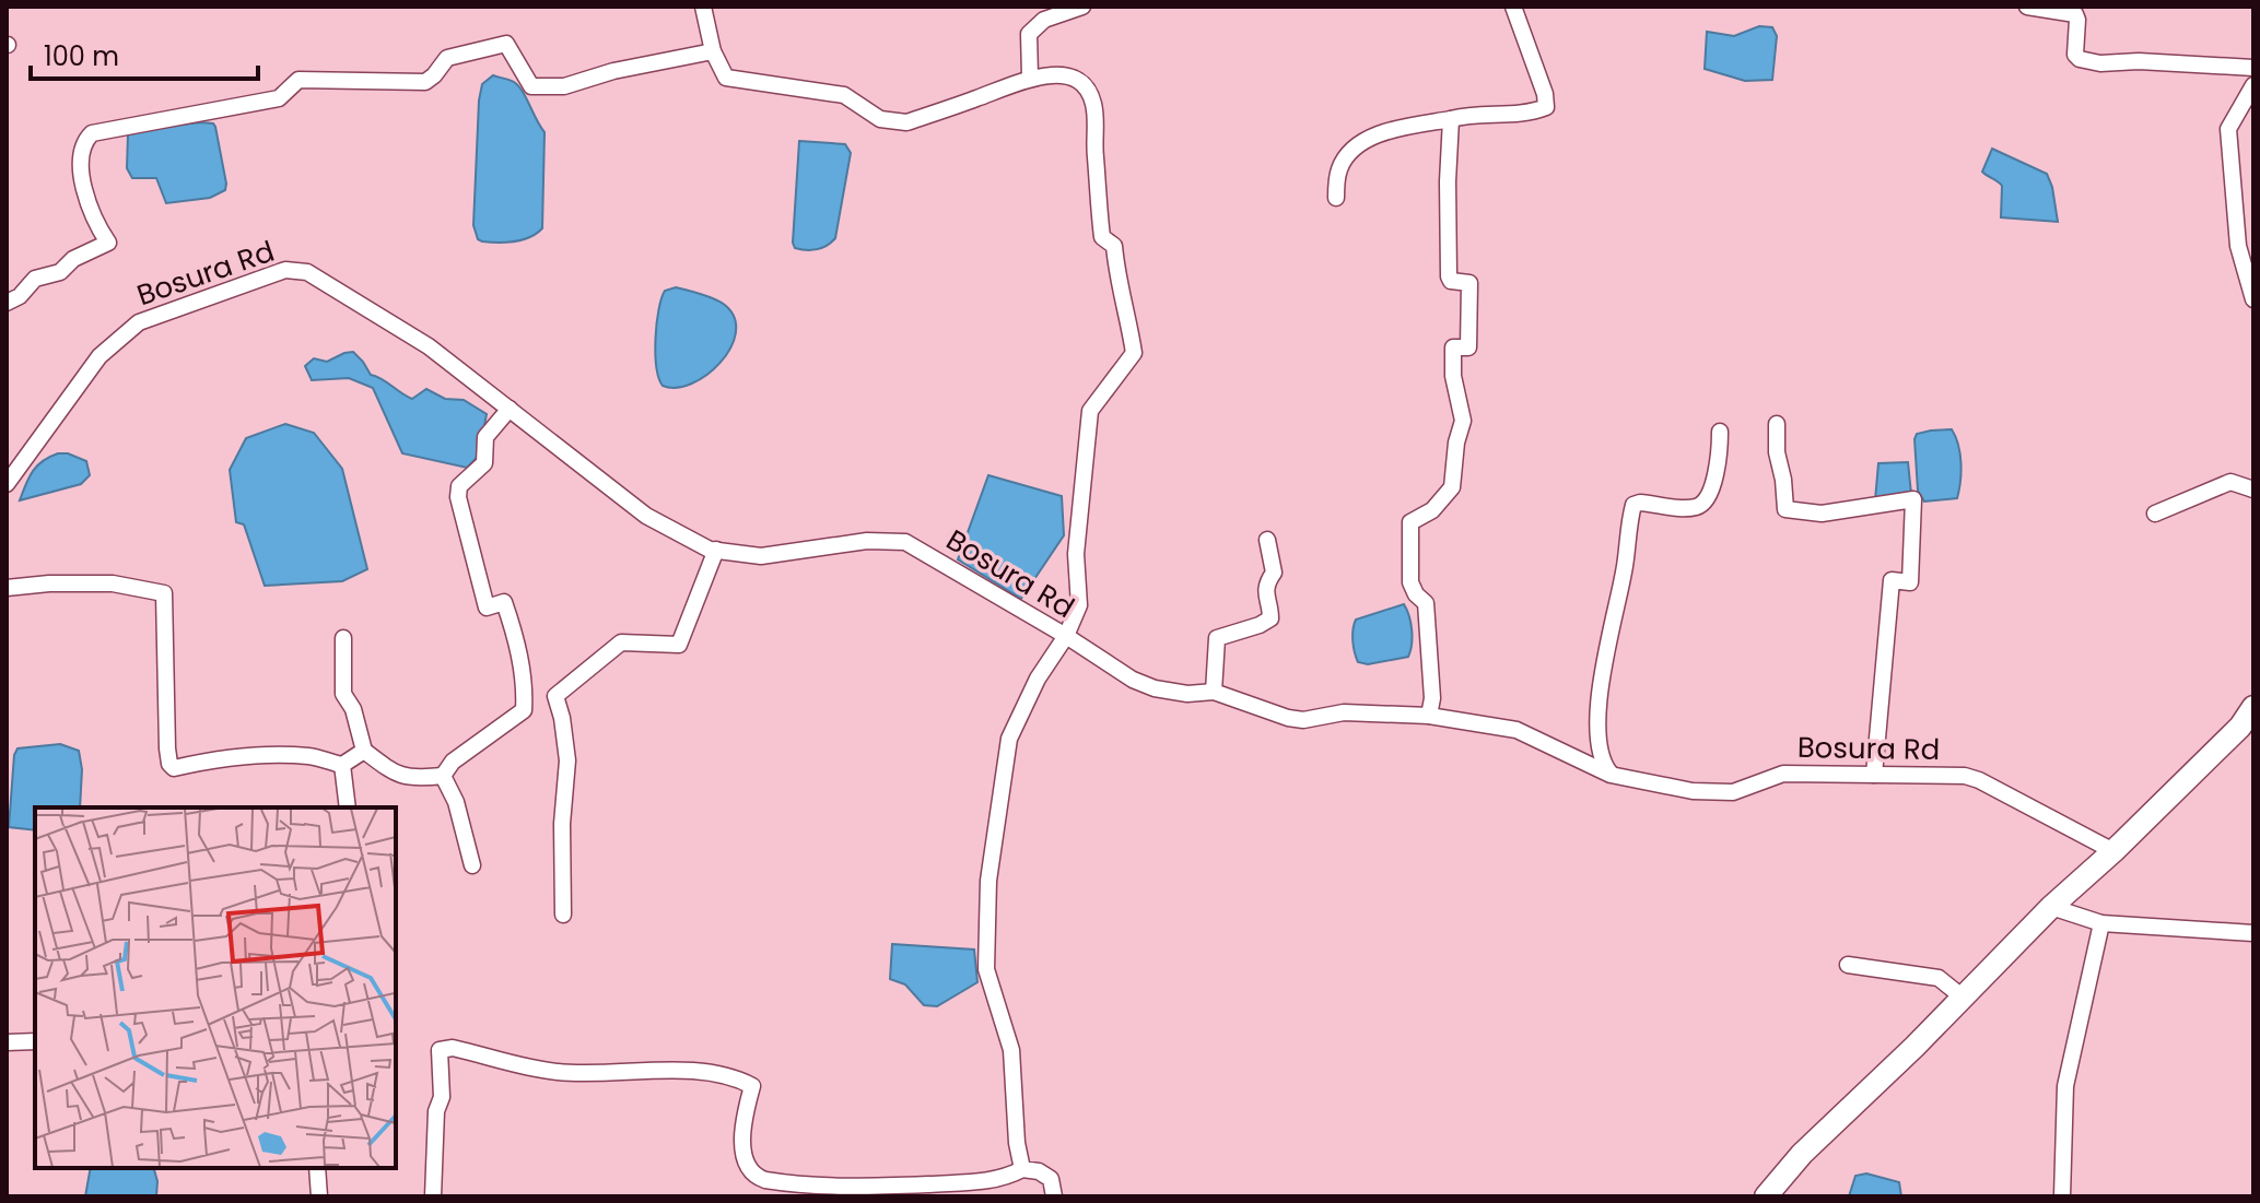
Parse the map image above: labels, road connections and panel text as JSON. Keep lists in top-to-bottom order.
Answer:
{
  "streets": {
    "street": ["Bosura Rd"]
  },
  "scale_bar": "100 m"
}
